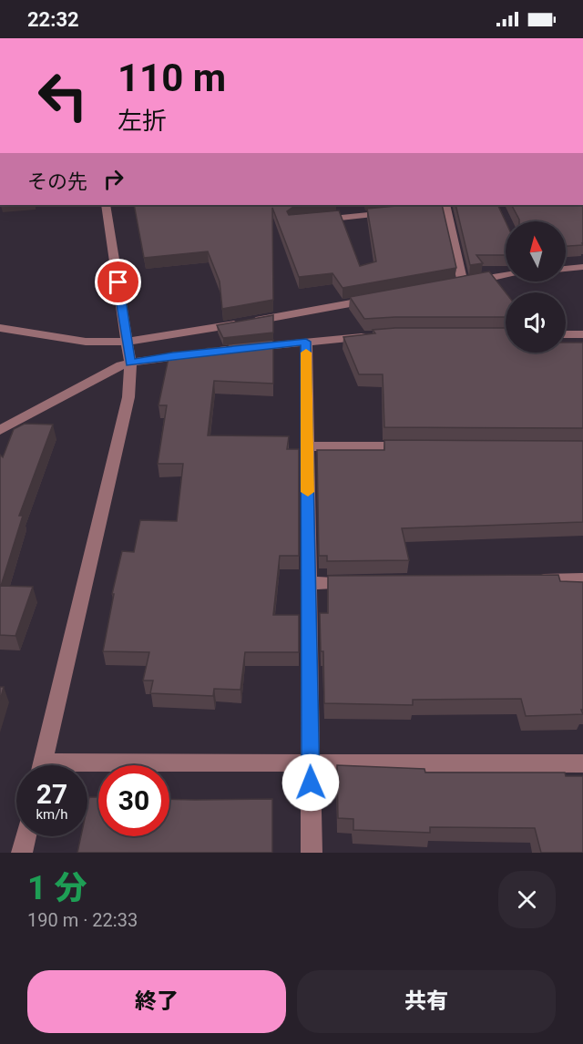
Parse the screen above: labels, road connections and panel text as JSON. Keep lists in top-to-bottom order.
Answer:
{
  "north": "top",
  "page": {
    "status": "22:32",
    "turn": ["110 m", "左折"],
    "then": "その先",
    "speed": "27 km/h",
    "limit": "30",
    "heading": ["1 分", "190 m · 22:33"],
    "buttons": ["終了", "共有"]
  }
}
